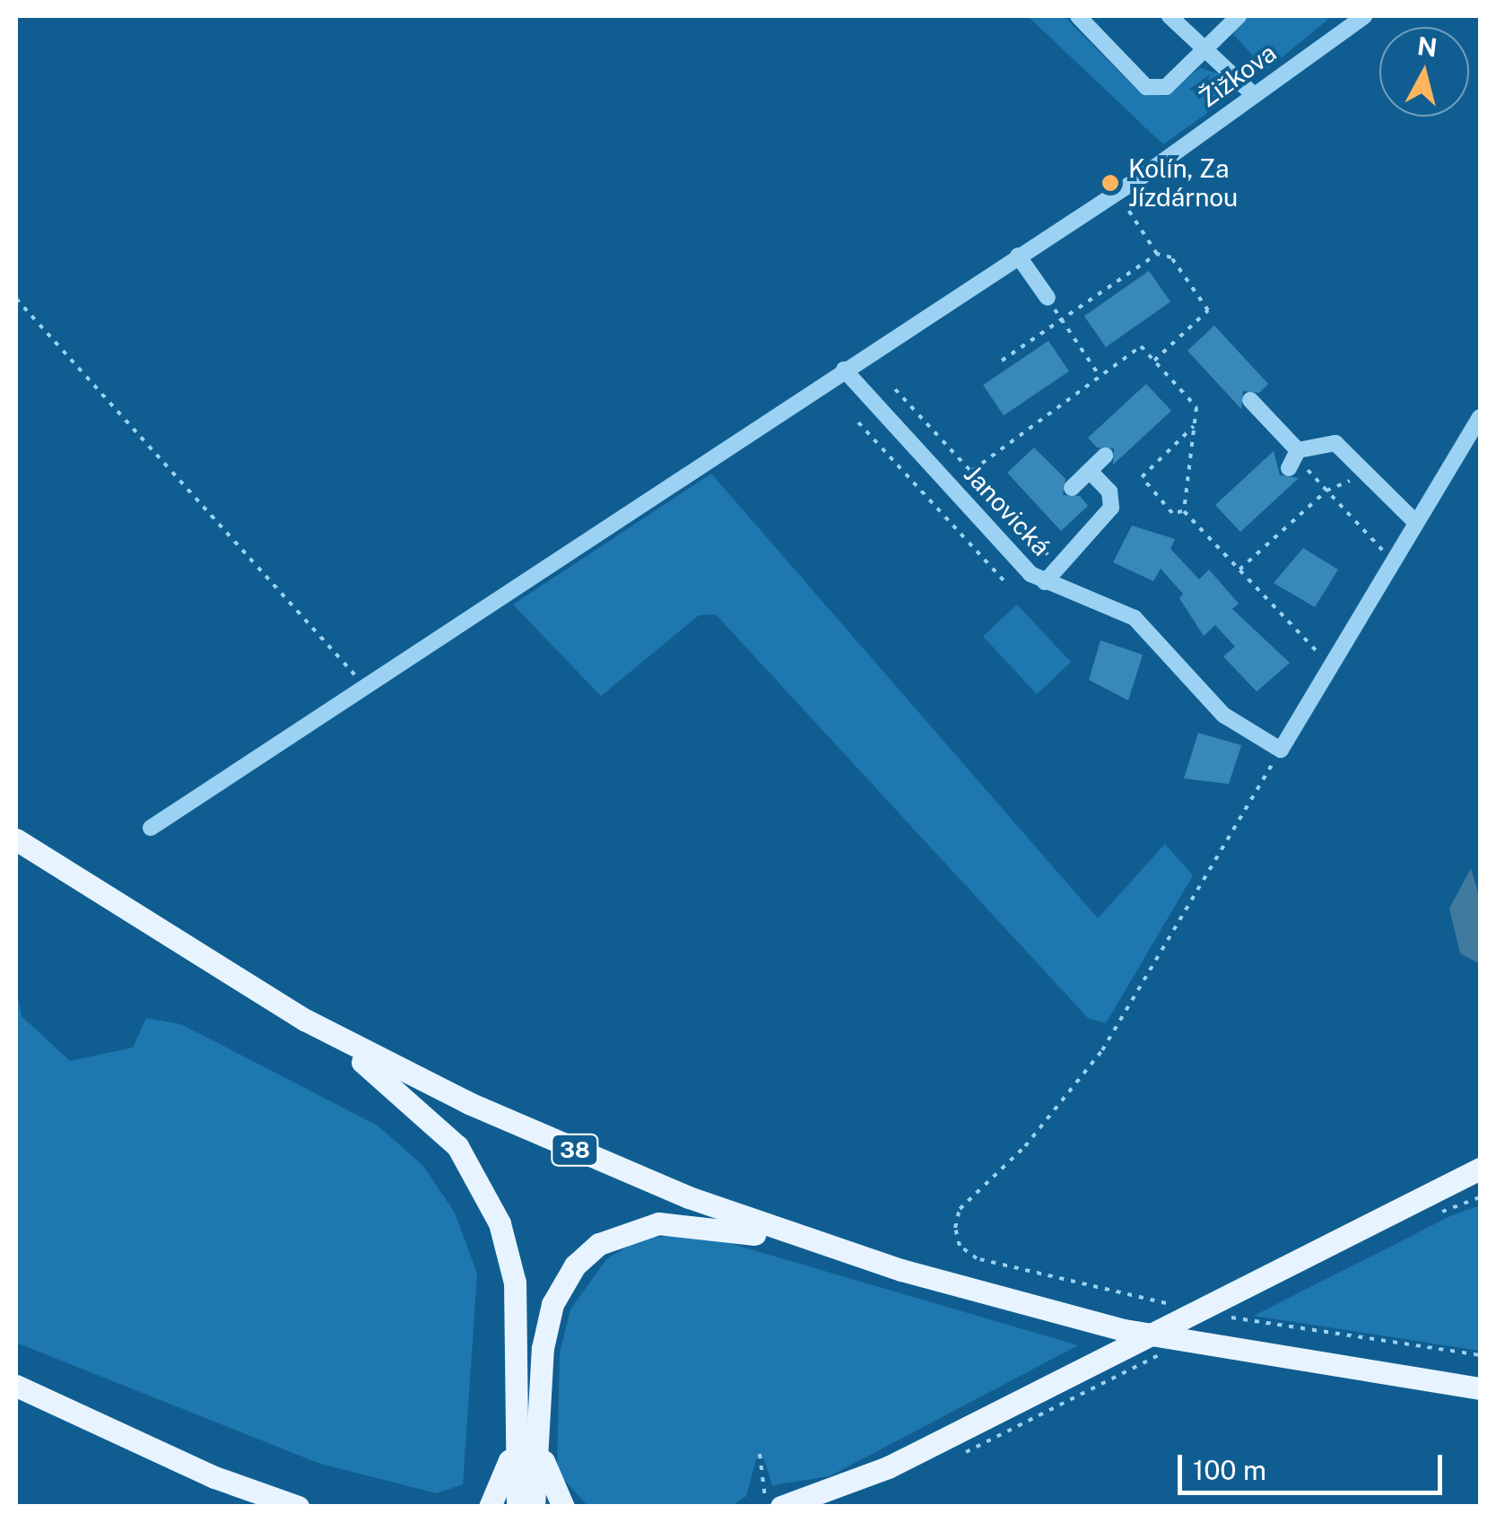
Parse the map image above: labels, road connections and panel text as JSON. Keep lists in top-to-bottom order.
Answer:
{
  "streets": {
    "main road": ["38"],
    "street": ["Žižkova", "Janovická"]
  },
  "crossings": [
    ["Žižkova", "Janovická"]
  ],
  "places": ["Kolín, Za Jízdárnou"],
  "scale_bar": "100 m",
  "north": "top"
}
